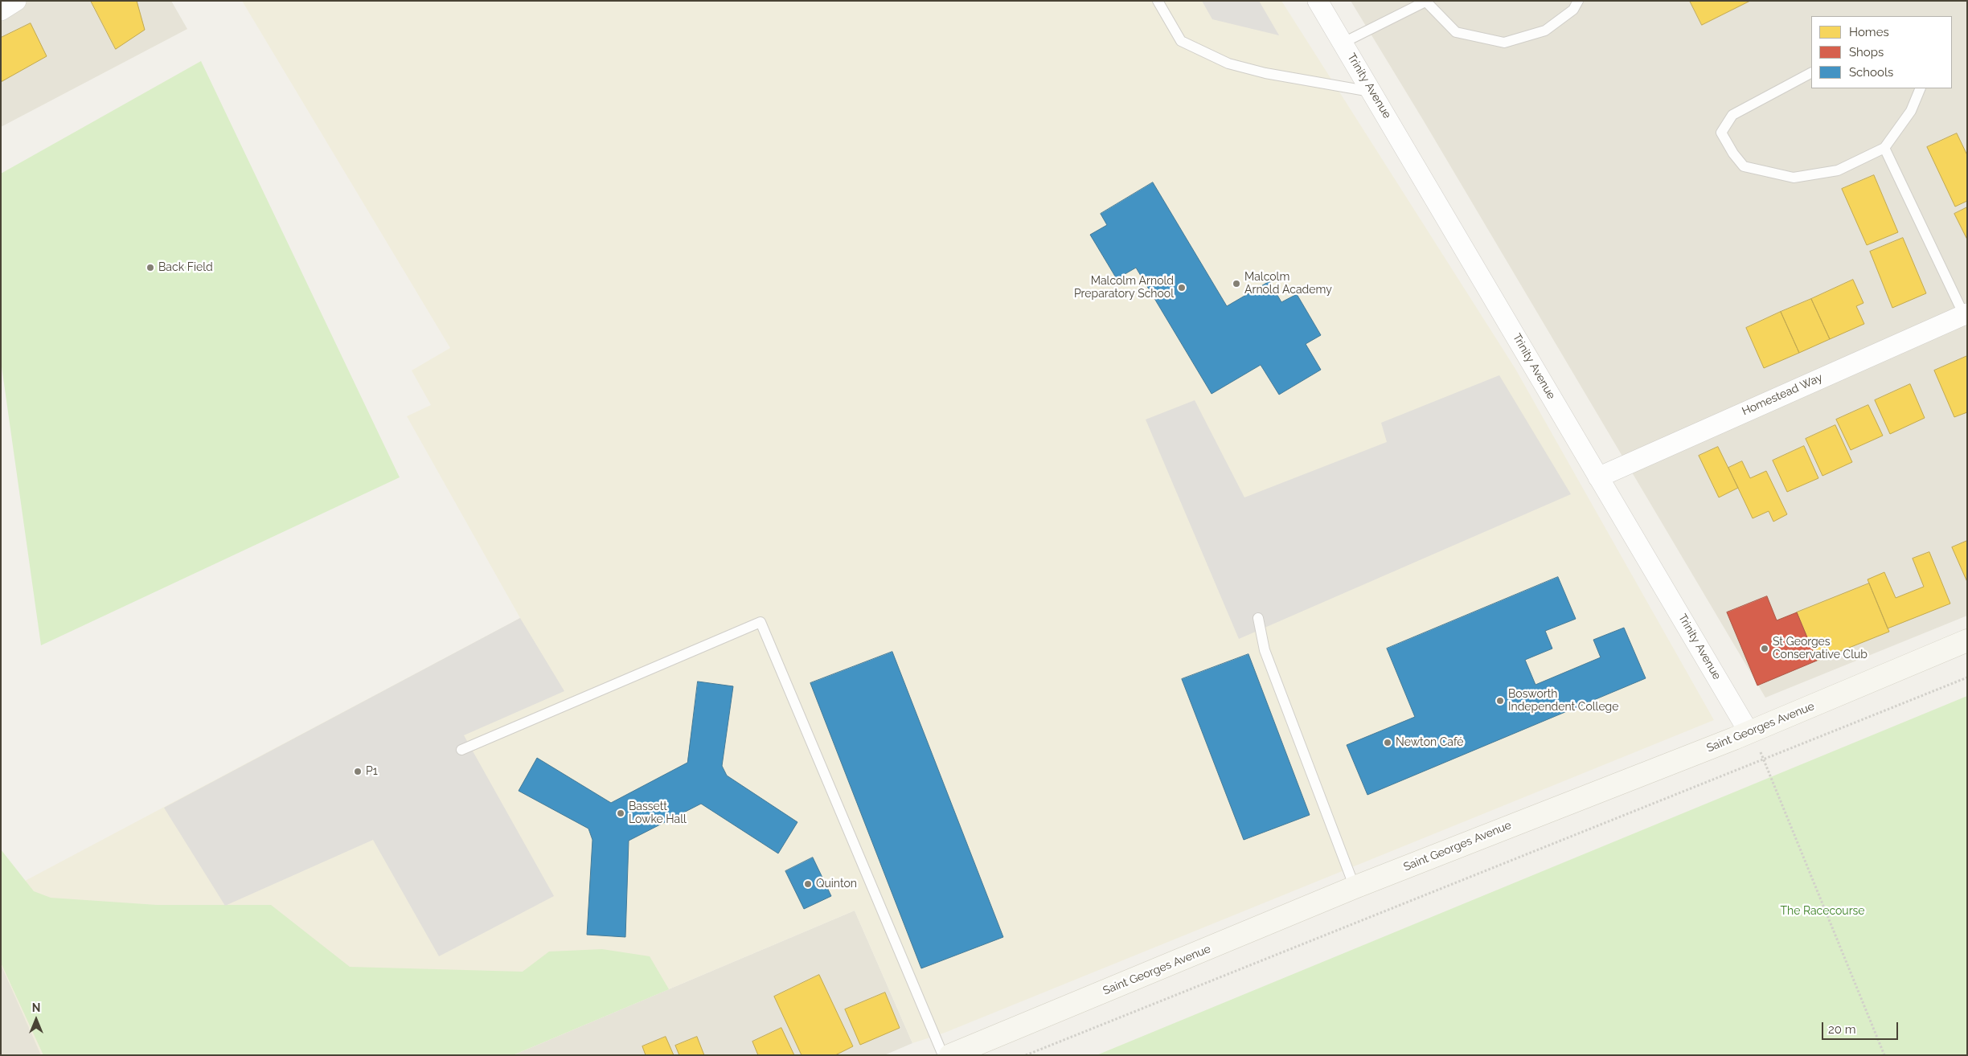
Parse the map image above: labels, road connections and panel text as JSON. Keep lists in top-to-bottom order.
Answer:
{
  "streets": {
    "street": ["Trinity Avenue", "Homestead Way", "Saint Georges Avenue"]
  },
  "crossings": [
    ["Trinity Avenue", "Homestead Way"],
    ["Trinity Avenue", "Saint Georges Avenue"]
  ],
  "parks": ["The Racecourse"],
  "places": [
    "Back Field",
    "Malcolm Arnold Academy",
    "Malcolm Arnold Preparatory School",
    "St Georges Conservative Club",
    "Bosworth Independent College",
    "Newton Café",
    "P1",
    "Bassett Lowke Hall",
    "Quinton"
  ],
  "legend": ["Homes", "Shops", "Schools"],
  "scale_bar": "20 m",
  "north": "top"
}
